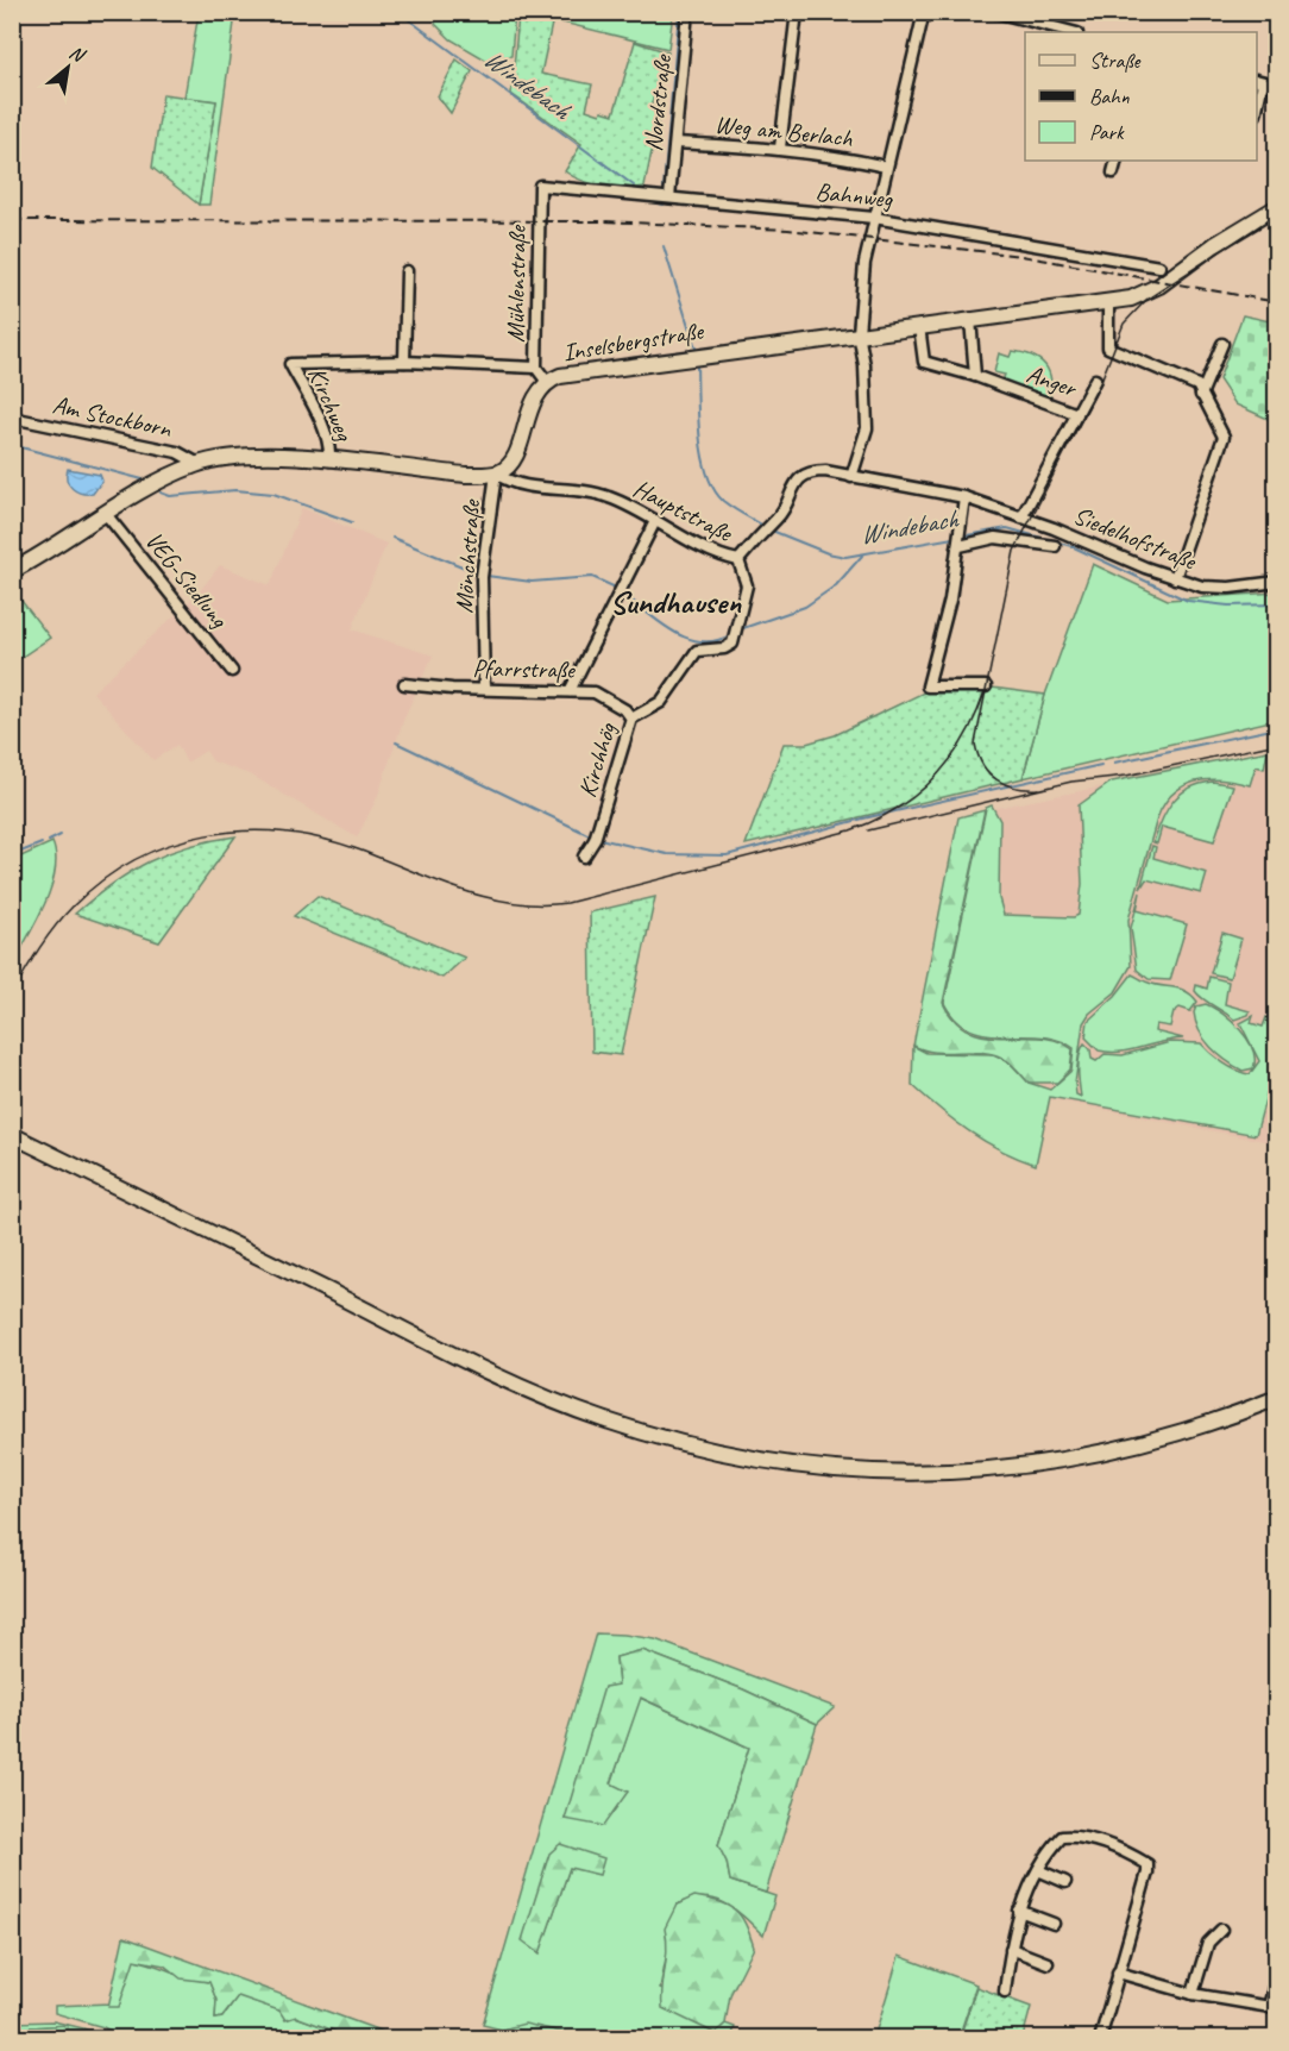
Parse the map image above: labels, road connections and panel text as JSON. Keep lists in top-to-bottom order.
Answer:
{
  "streets": {
    "street": [
      "Nordstraße",
      "Weg am Berlach",
      "Bahnweg",
      "Mühlenstraße",
      "Inselsbergstraße",
      "Anger",
      "Kirchweg",
      "Am Stockborn",
      "Hauptstraße",
      "Siedelhofstraße",
      "Mönchstraße",
      "VEG-Siedlung",
      "Pfarrstraße",
      "Kirchhög"
    ]
  },
  "crossings": [
    ["Nordstraße", "Weg am Berlach"],
    ["Nordstraße", "Bahnweg"],
    ["Bahnweg", "Mühlenstraße"],
    ["Mühlenstraße", "Inselsbergstraße"],
    ["Inselsbergstraße", "Anger"],
    ["Inselsbergstraße", "Hauptstraße"],
    ["Inselsbergstraße", "Mönchstraße"],
    ["Hauptstraße", "Siedelhofstraße"],
    ["Hauptstraße", "Mönchstraße"],
    ["Hauptstraße", "Kirchhög"],
    ["Mönchstraße", "Pfarrstraße"],
    ["Pfarrstraße", "Kirchhög"]
  ],
  "districts": ["Sundhausen"],
  "water": ["Windebach"],
  "legend": ["Straße", "Bahn", "Park"],
  "north": "top right"
}
